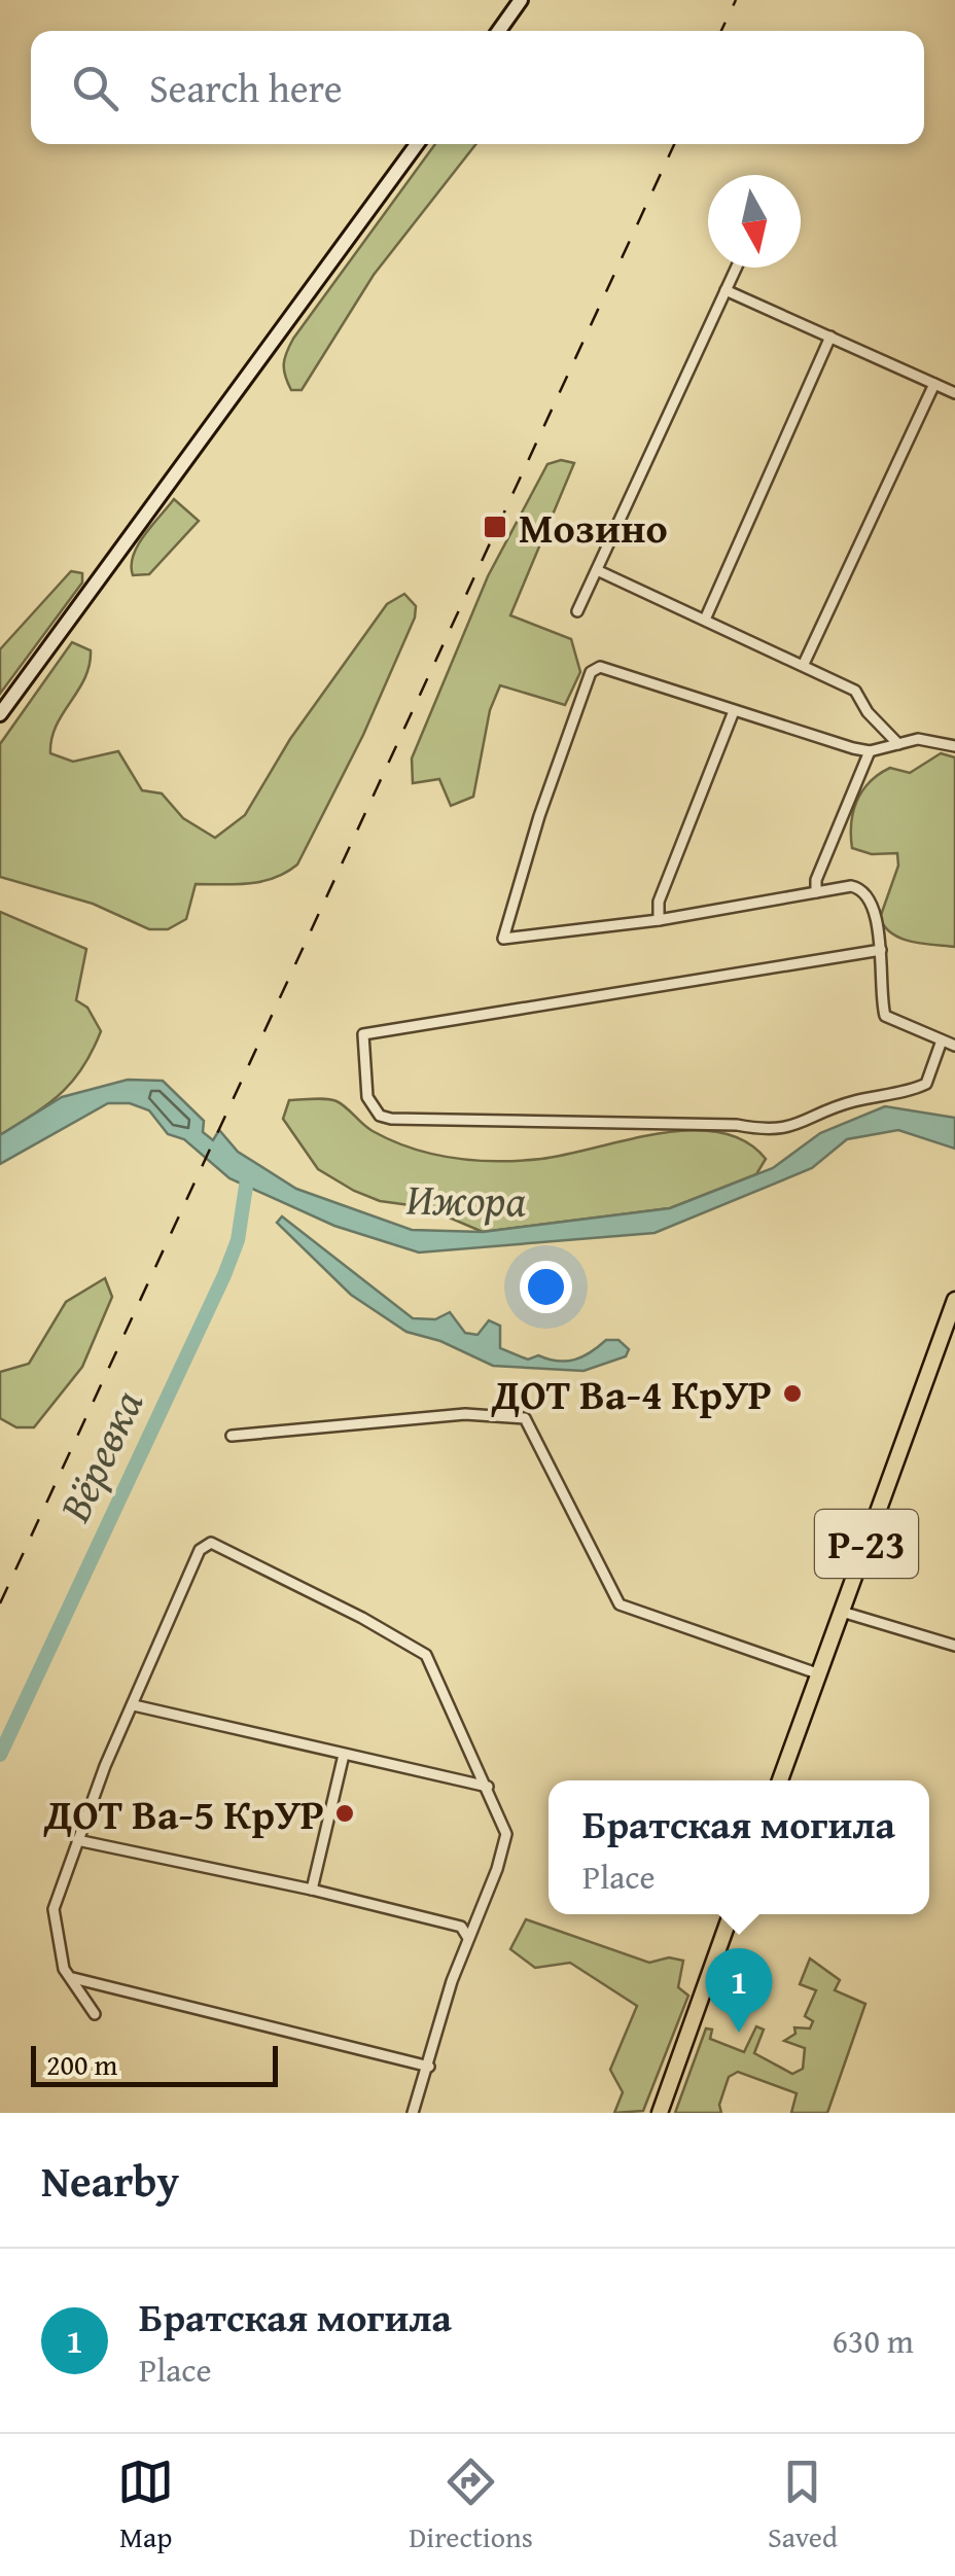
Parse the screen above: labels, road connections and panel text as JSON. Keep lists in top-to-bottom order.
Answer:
{
  "streets": {
    "main road": ["Р-23"]
  },
  "water": ["Ижора", "Вёревка"],
  "places": {
    "transit": ["Мозино"],
    "other": ["ДОТ Ва-4 КрУР", "ДОТ Ва-5 КрУР"]
  },
  "scale_bar": "200 m",
  "north": "bottom",
  "page": {
    "search": "Search here",
    "popup": ["Братская могила", "Place"],
    "pins": "1",
    "scale": "200 m",
    "heading": "Nearby",
    "list": [
      {
        "mark": "1",
        "name": "Братская могила",
        "note": "Place",
        "value": "630 m"
      }
    ],
    "nav": ["Map", "Directions", "Saved"]
  }
}
